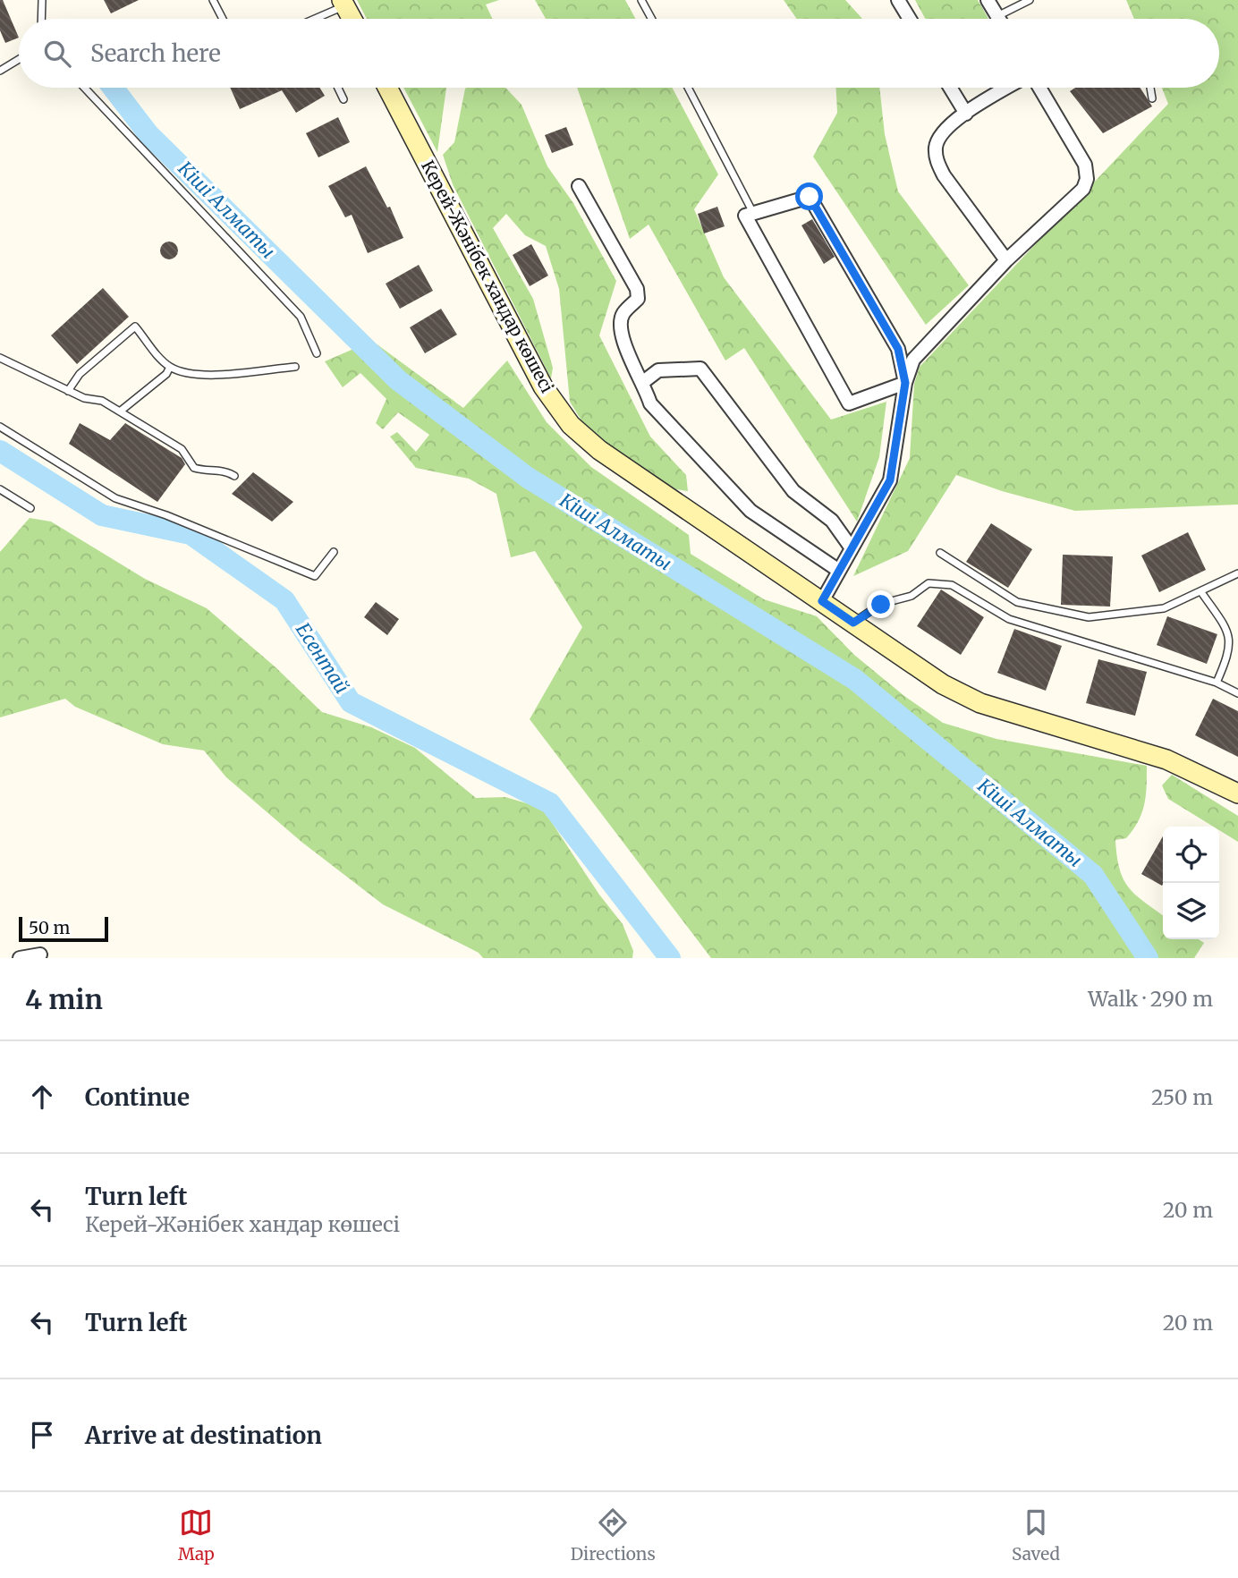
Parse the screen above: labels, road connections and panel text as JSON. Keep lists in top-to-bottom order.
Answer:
{
  "streets": {
    "main road": ["Керей-Жәнібек хандар көшесі"]
  },
  "water": ["Кіші Алматы", "Есентай"],
  "scale_bar": "50 m",
  "page": {
    "search": "Search here",
    "scale": "50 m",
    "heading": ["4 min", "Walk · 290 m"],
    "list": [
      ["Continue", "250 m"],
      ["Turn left", "Керей-Жәнібек хандар көшесі", "20 m"],
      ["Turn left", "20 m"],
      "Arrive at destination"
    ],
    "nav": ["Map", "Directions", "Saved"]
  }
}
